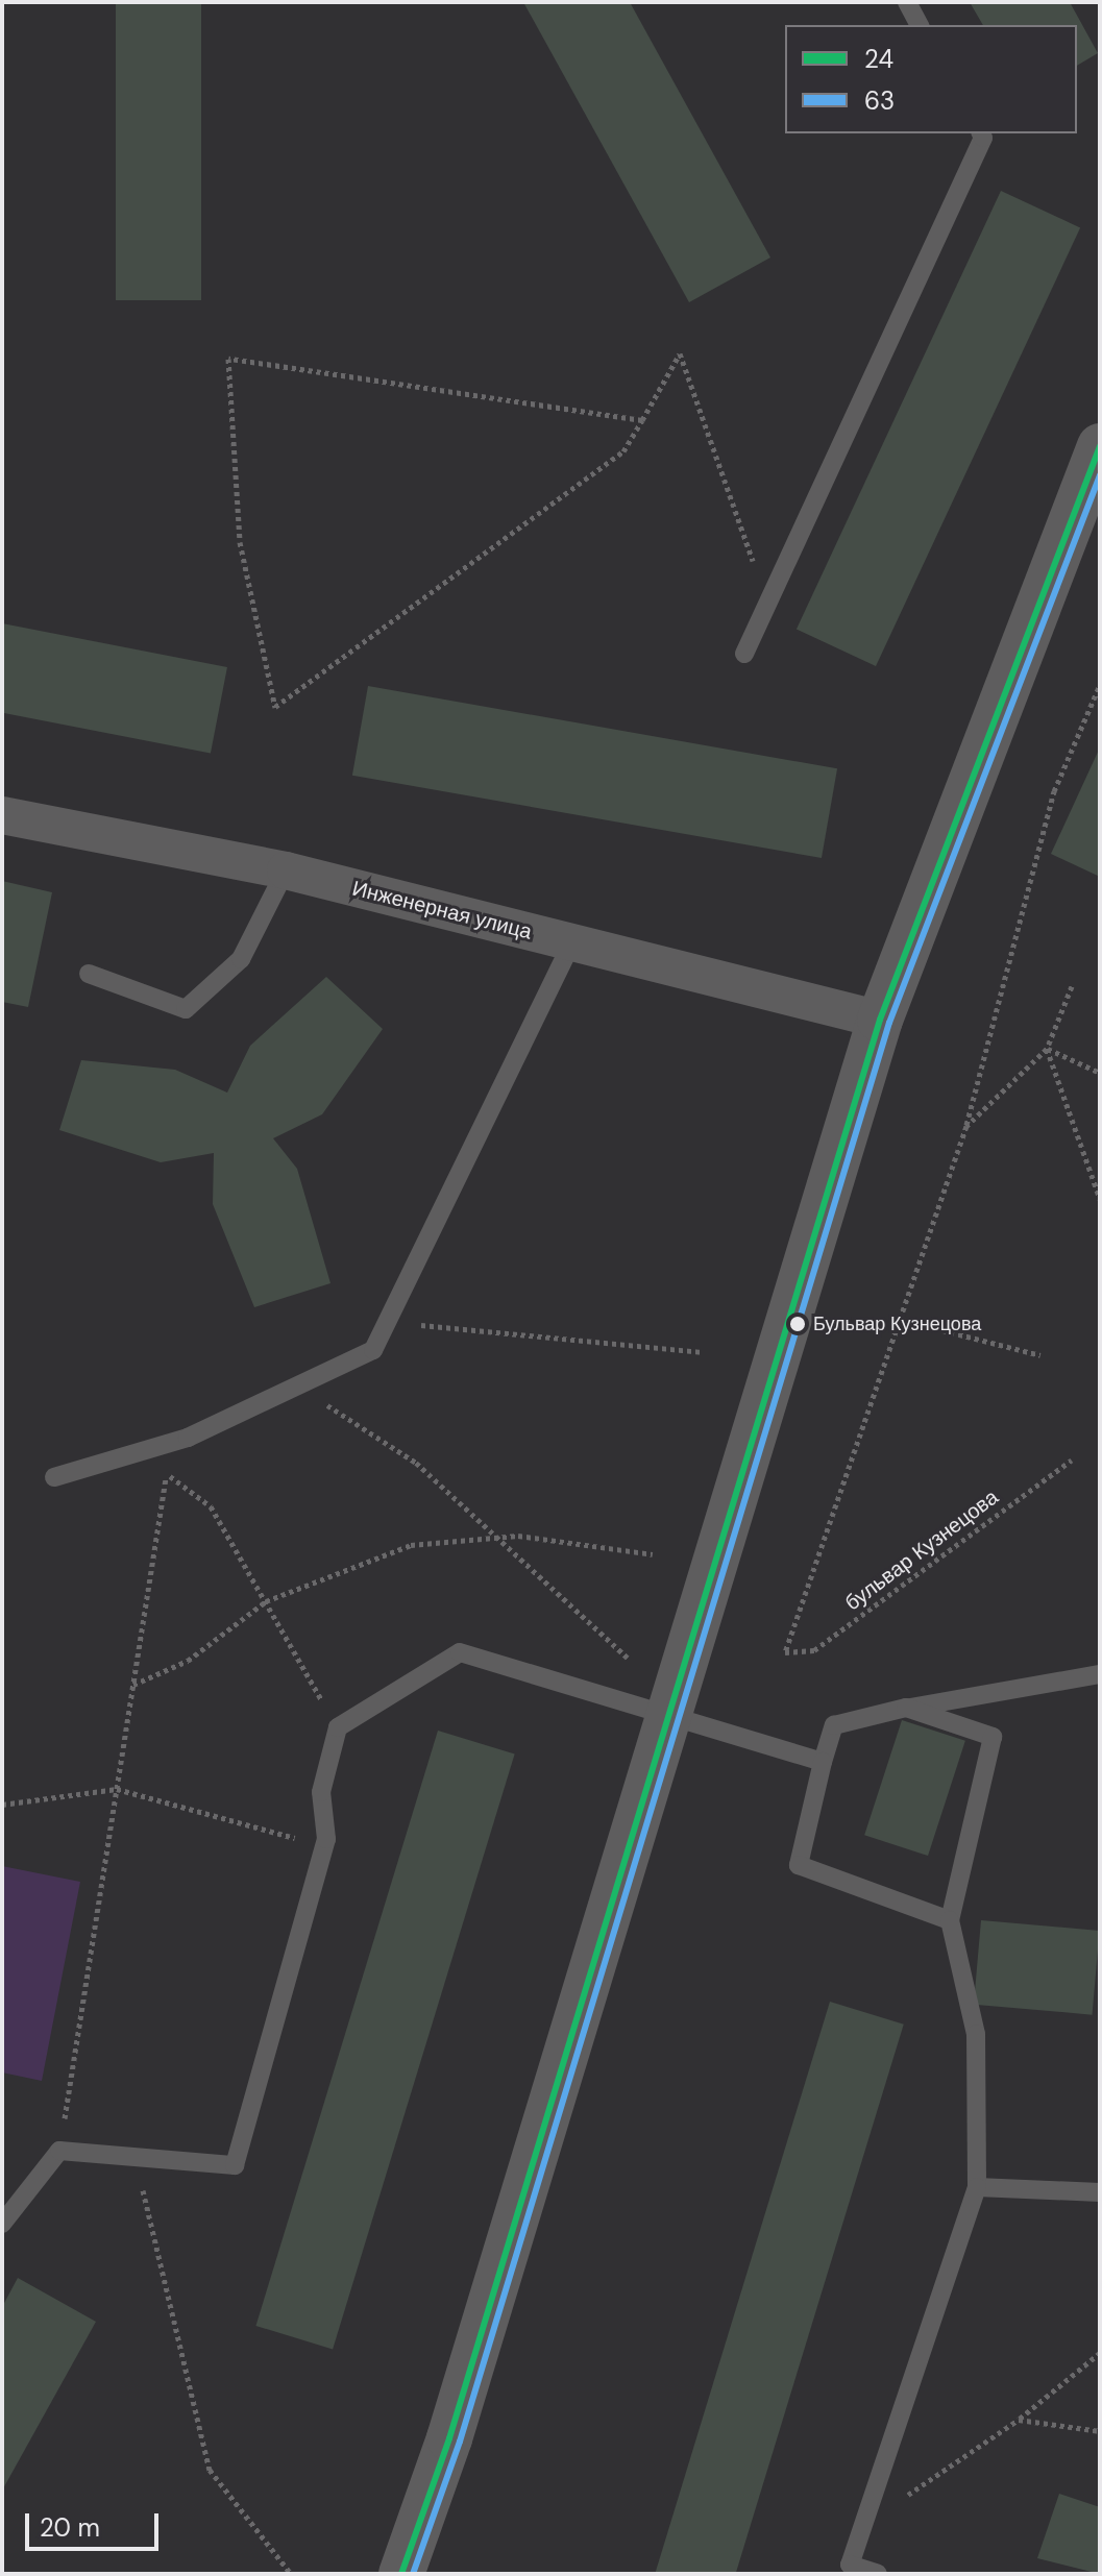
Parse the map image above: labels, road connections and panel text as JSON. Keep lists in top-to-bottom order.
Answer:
{
  "streets": {
    "street": ["Инженерная улица"],
    "path": ["бульвар Кузнецова"]
  },
  "places": ["Бульвар Кузнецова"],
  "lines": ["transit line 24", "transit line 63"],
  "legend": ["24", "63"],
  "scale_bar": "20 m"
}
